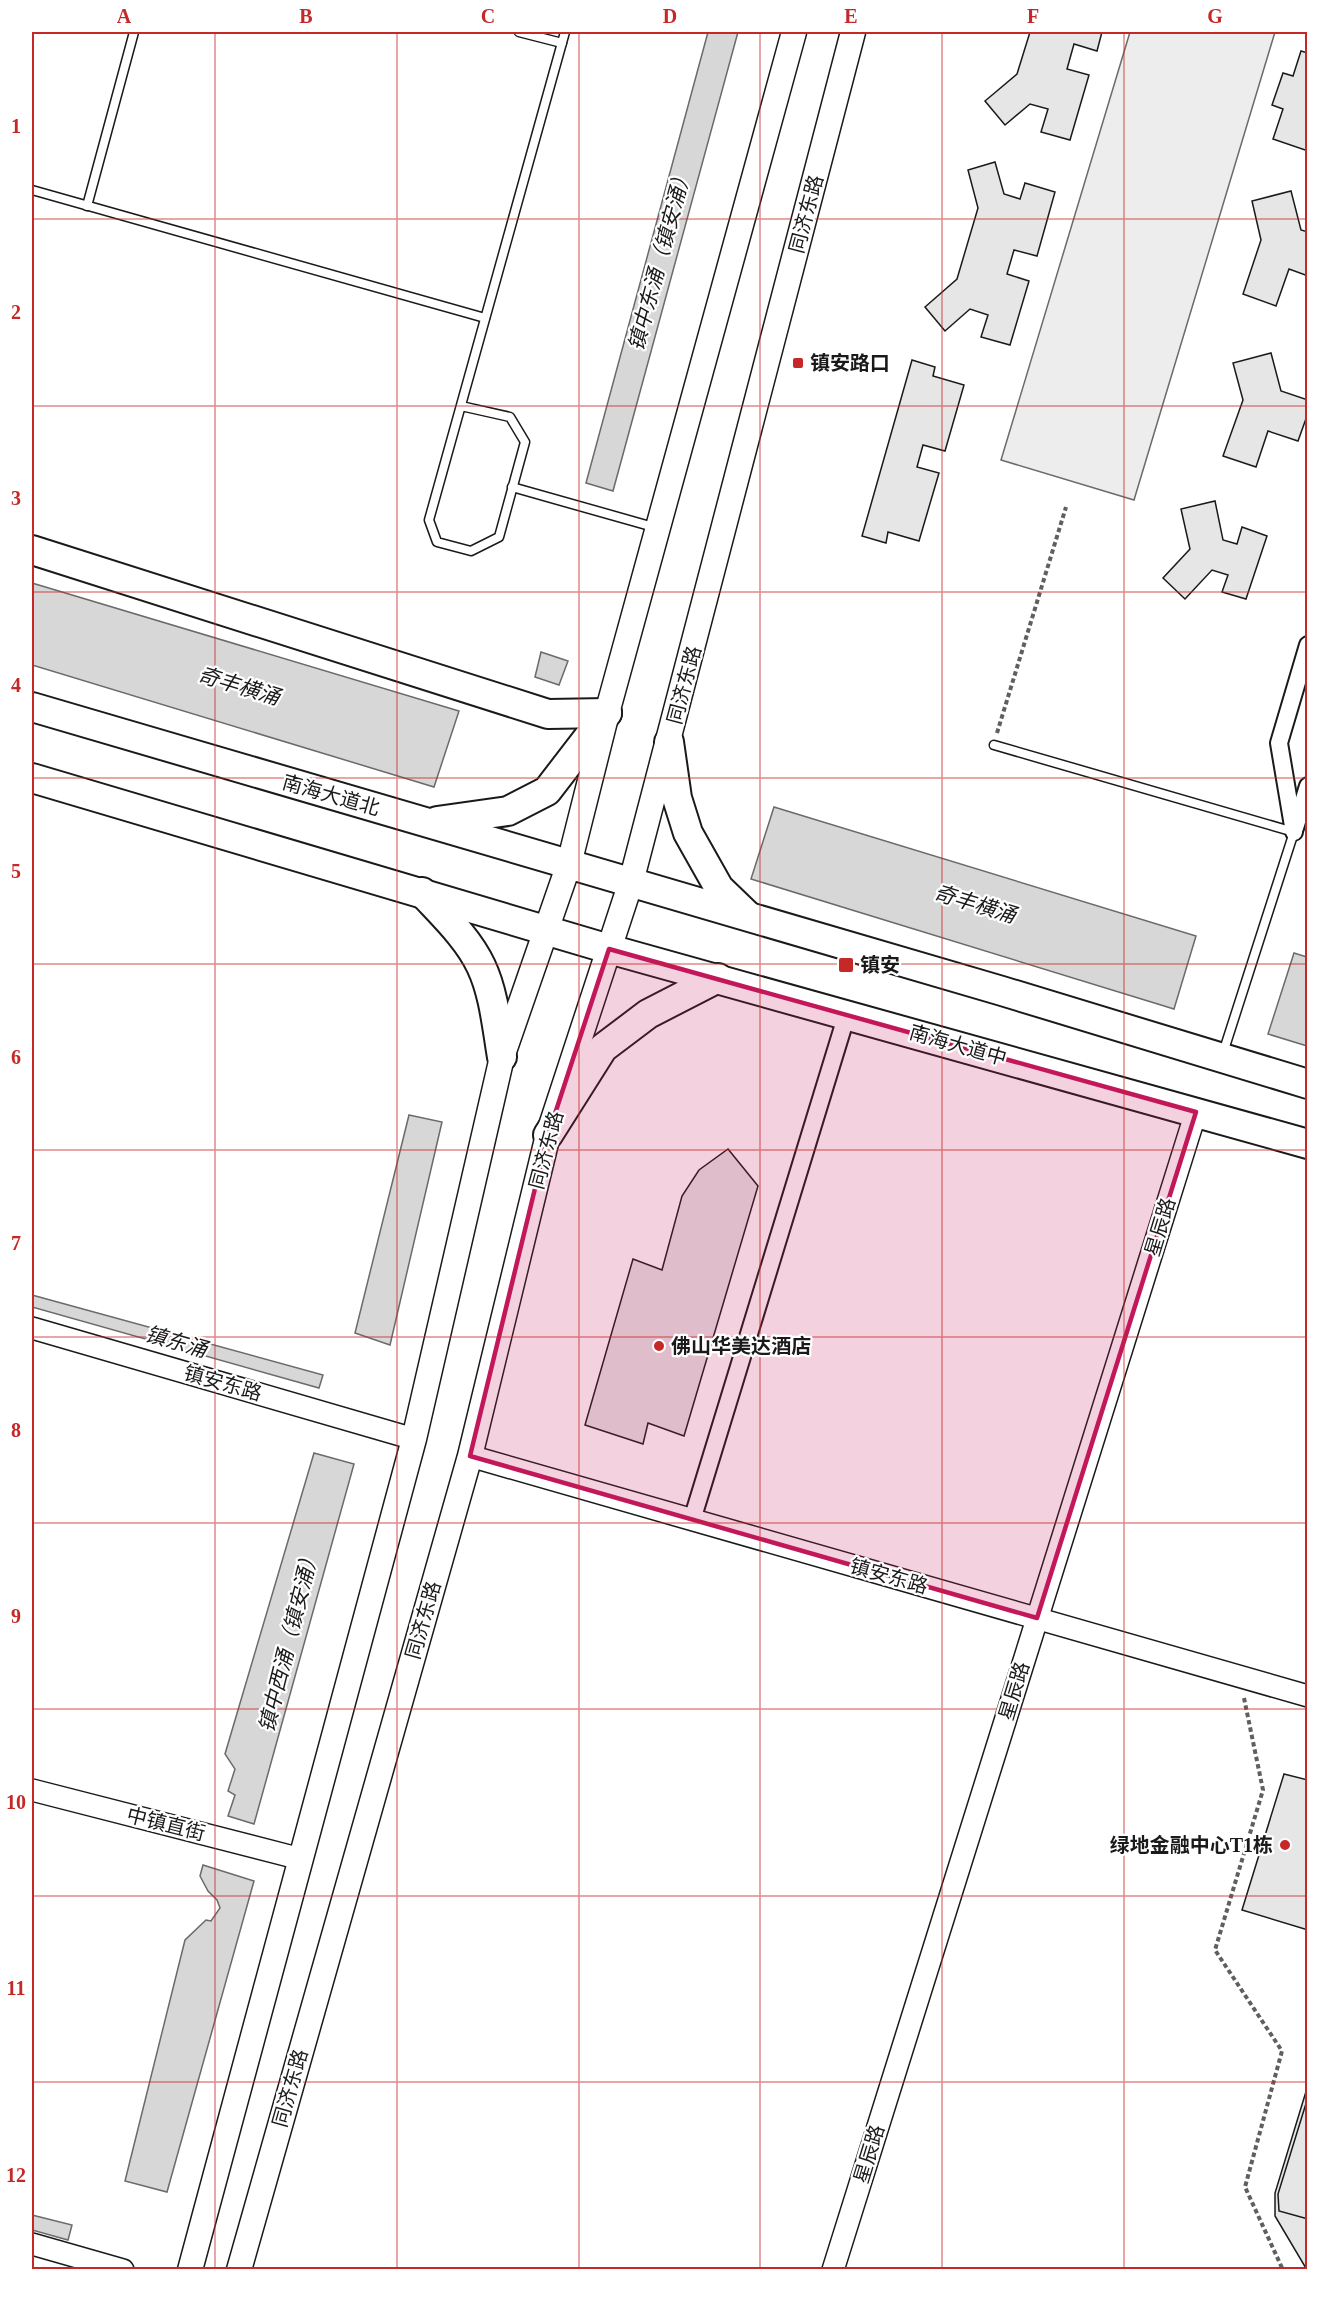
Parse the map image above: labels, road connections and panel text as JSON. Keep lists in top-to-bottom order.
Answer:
{
  "streets": {
    "highway": ["南海大道北", "南海大道中"],
    "main road": ["同济东路"],
    "street": ["星辰路", "镇安东路", "中镇直街"]
  },
  "crossings": [
    ["同济东路", "南海大道北"],
    ["同济东路", "南海大道中"],
    ["同济东路", "镇安东路"],
    ["南海大道中", "星辰路"],
    ["星辰路", "镇安东路"]
  ],
  "water": [
    "镇中东涌（镇安涌）",
    "奇丰横涌",
    "镇东涌",
    "镇中西涌（镇安涌）"
  ],
  "places": {
    "transit": ["镇安路口", "镇安"],
    "other": ["佛山华美达酒店", "绿地金融中心T1栋"]
  },
  "grid": {
    "columns": [
      "A",
      "B",
      "C",
      "D",
      "E",
      "F",
      "G"
    ],
    "rows": [
      "1",
      "2",
      "3",
      "4",
      "5",
      "6",
      "7",
      "8",
      "9",
      "10",
      "11",
      "12"
    ]
  }
}
